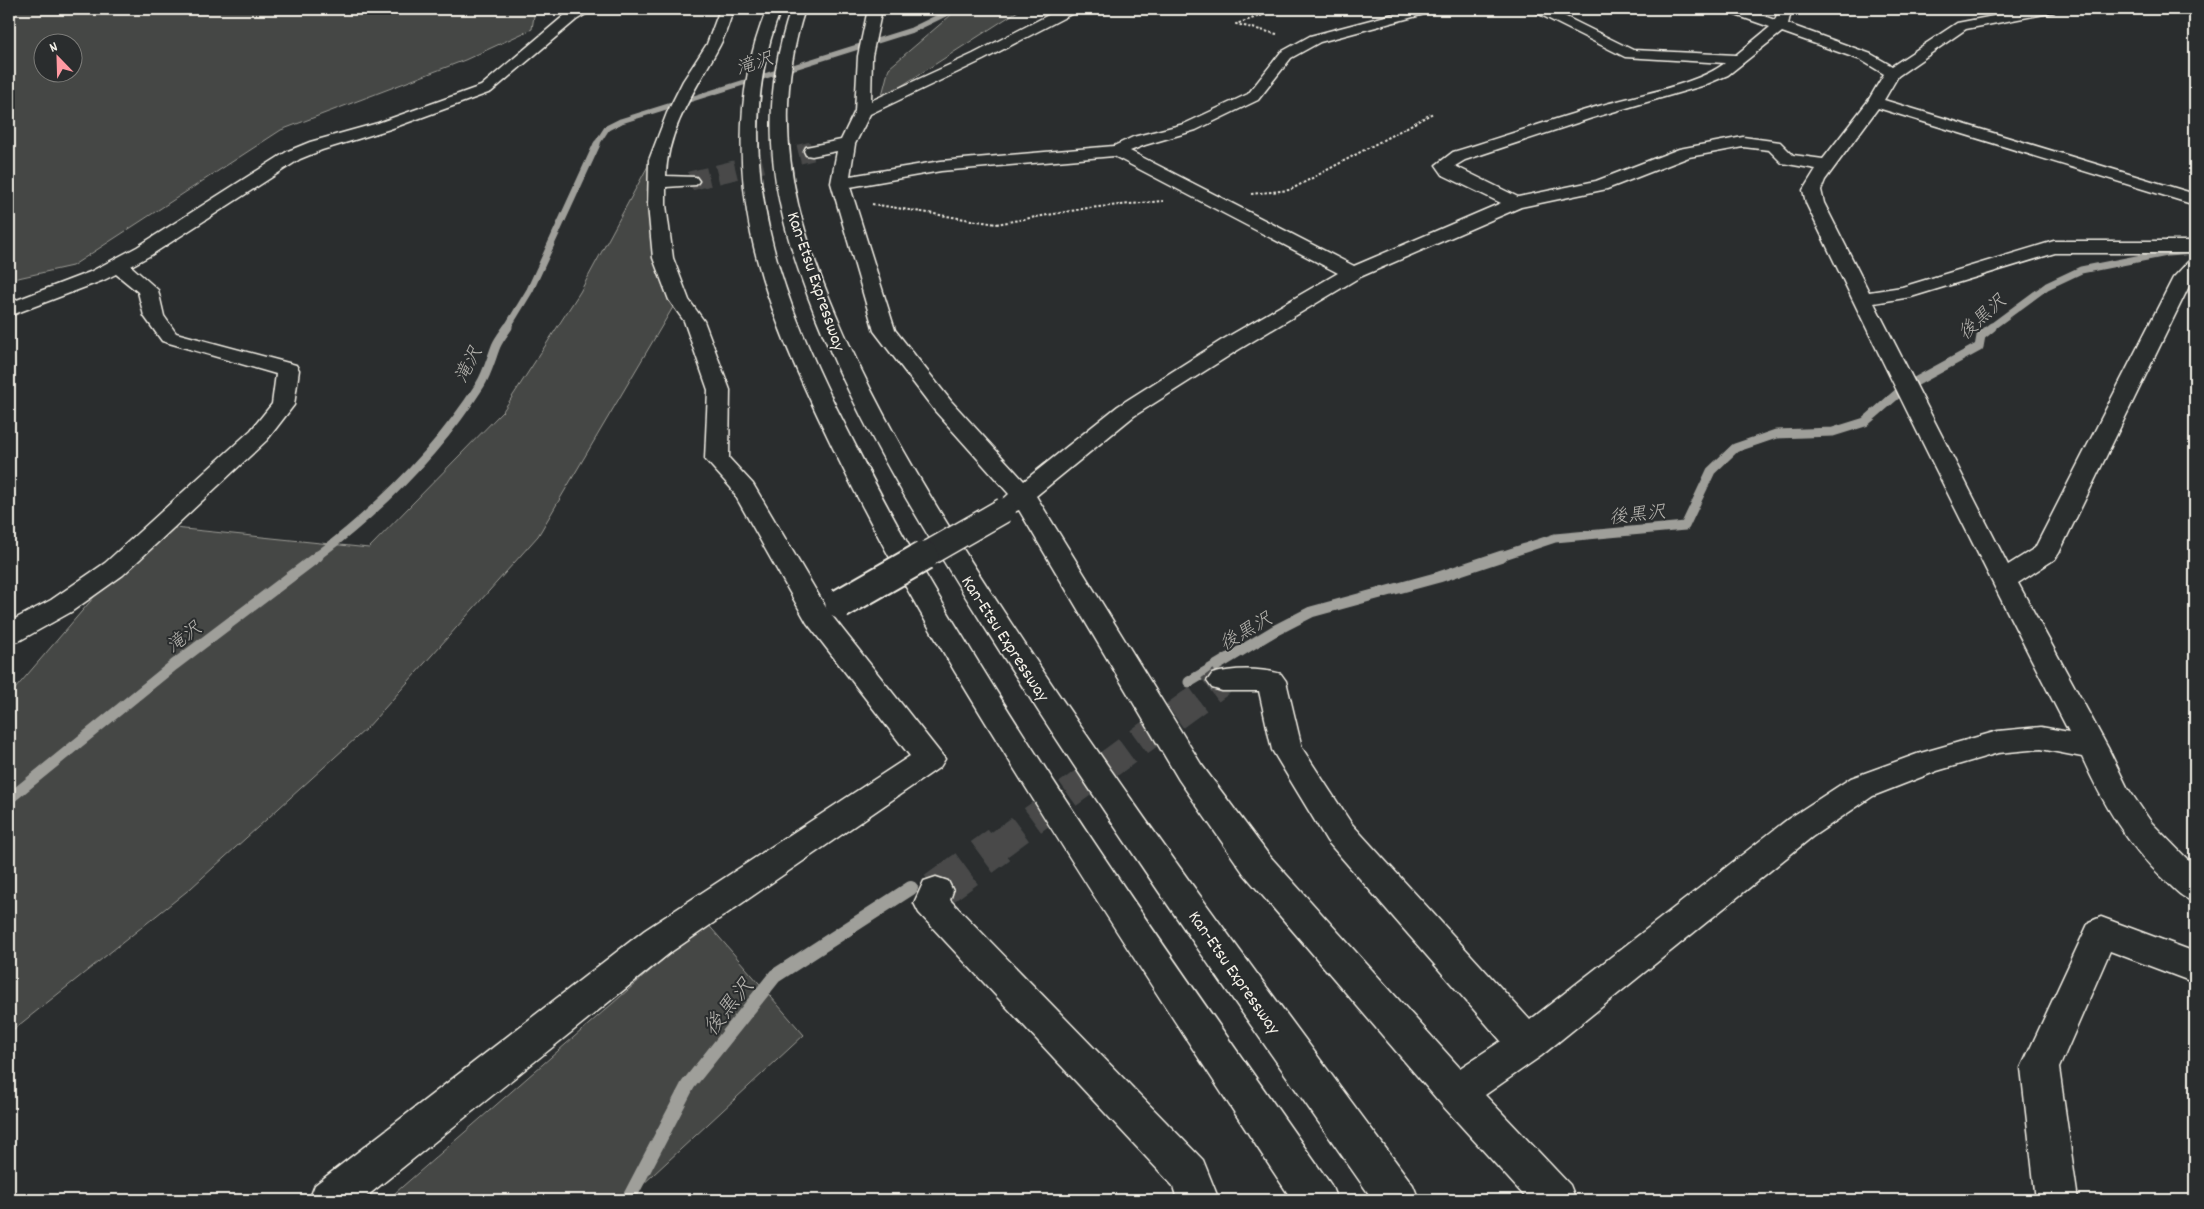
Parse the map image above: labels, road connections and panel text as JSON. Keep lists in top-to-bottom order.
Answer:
{
  "streets": {
    "main road": ["Kan-Etsu Expressway"]
  },
  "water": ["滝沢", "後黒沢"],
  "north": "top left"
}
